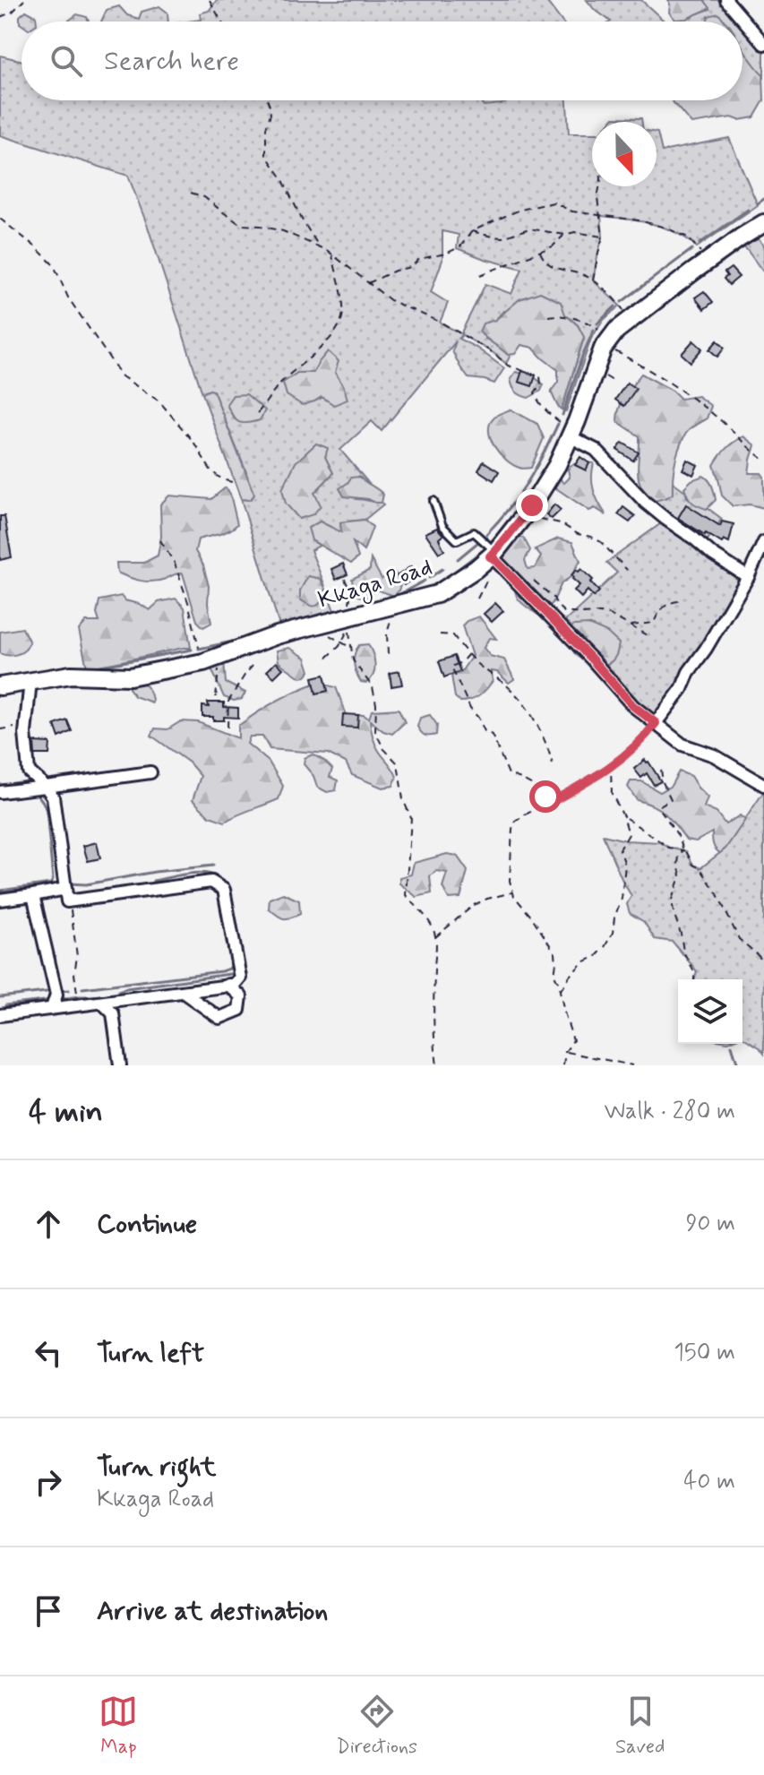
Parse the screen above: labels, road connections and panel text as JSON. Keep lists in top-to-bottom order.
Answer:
{
  "streets": {
    "street": ["Kkaga Road"]
  },
  "north": "bottom",
  "page": {
    "search": "Search here",
    "heading": ["4 min", "Walk · 280 m"],
    "list": [
      ["Continue", "90 m"],
      ["Turn left", "150 m"],
      ["Turn right", "Kkaga Road", "40 m"],
      "Arrive at destination"
    ],
    "nav": ["Map", "Directions", "Saved"]
  }
}
